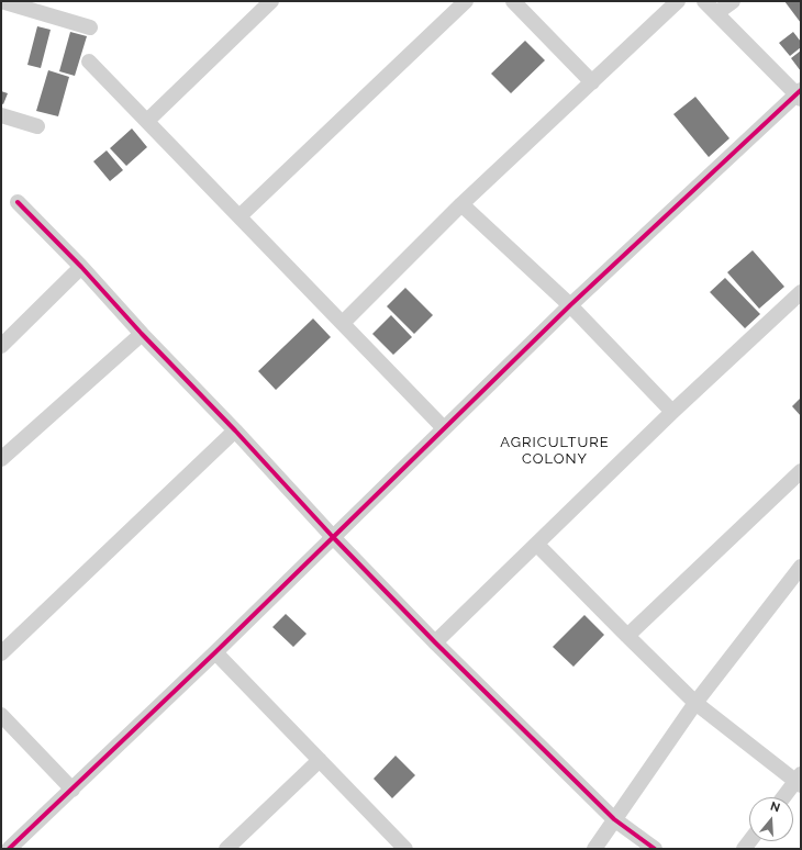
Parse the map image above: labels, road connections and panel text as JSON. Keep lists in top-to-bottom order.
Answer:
{
  "districts": ["AGRICULTURE COLONY"],
  "north": "top"
}
